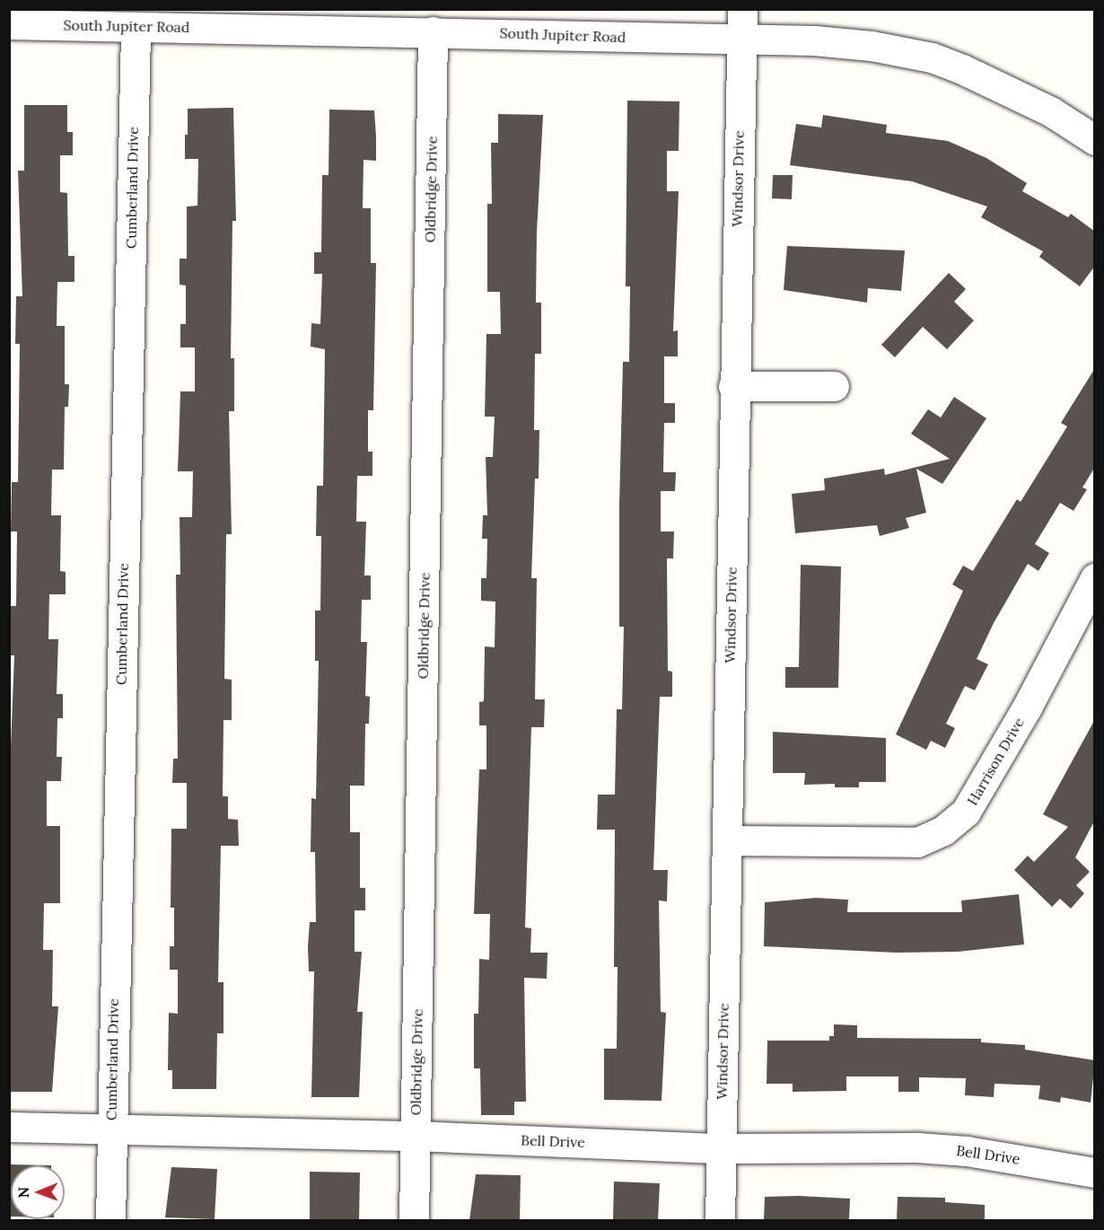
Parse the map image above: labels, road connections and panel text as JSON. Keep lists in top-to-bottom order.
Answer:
{
  "streets": {
    "street": [
      "South Jupiter Road",
      "Windsor Drive",
      "Cumberland Drive",
      "Oldbridge Drive",
      "Harrison Drive",
      "Bell Drive"
    ]
  },
  "crossings": [
    ["South Jupiter Road", "Windsor Drive"],
    ["South Jupiter Road", "Cumberland Drive"],
    ["South Jupiter Road", "Oldbridge Drive"],
    ["Windsor Drive", "Harrison Drive"],
    ["Windsor Drive", "Bell Drive"],
    ["Cumberland Drive", "Bell Drive"],
    ["Oldbridge Drive", "Bell Drive"]
  ],
  "north": "left"
}
